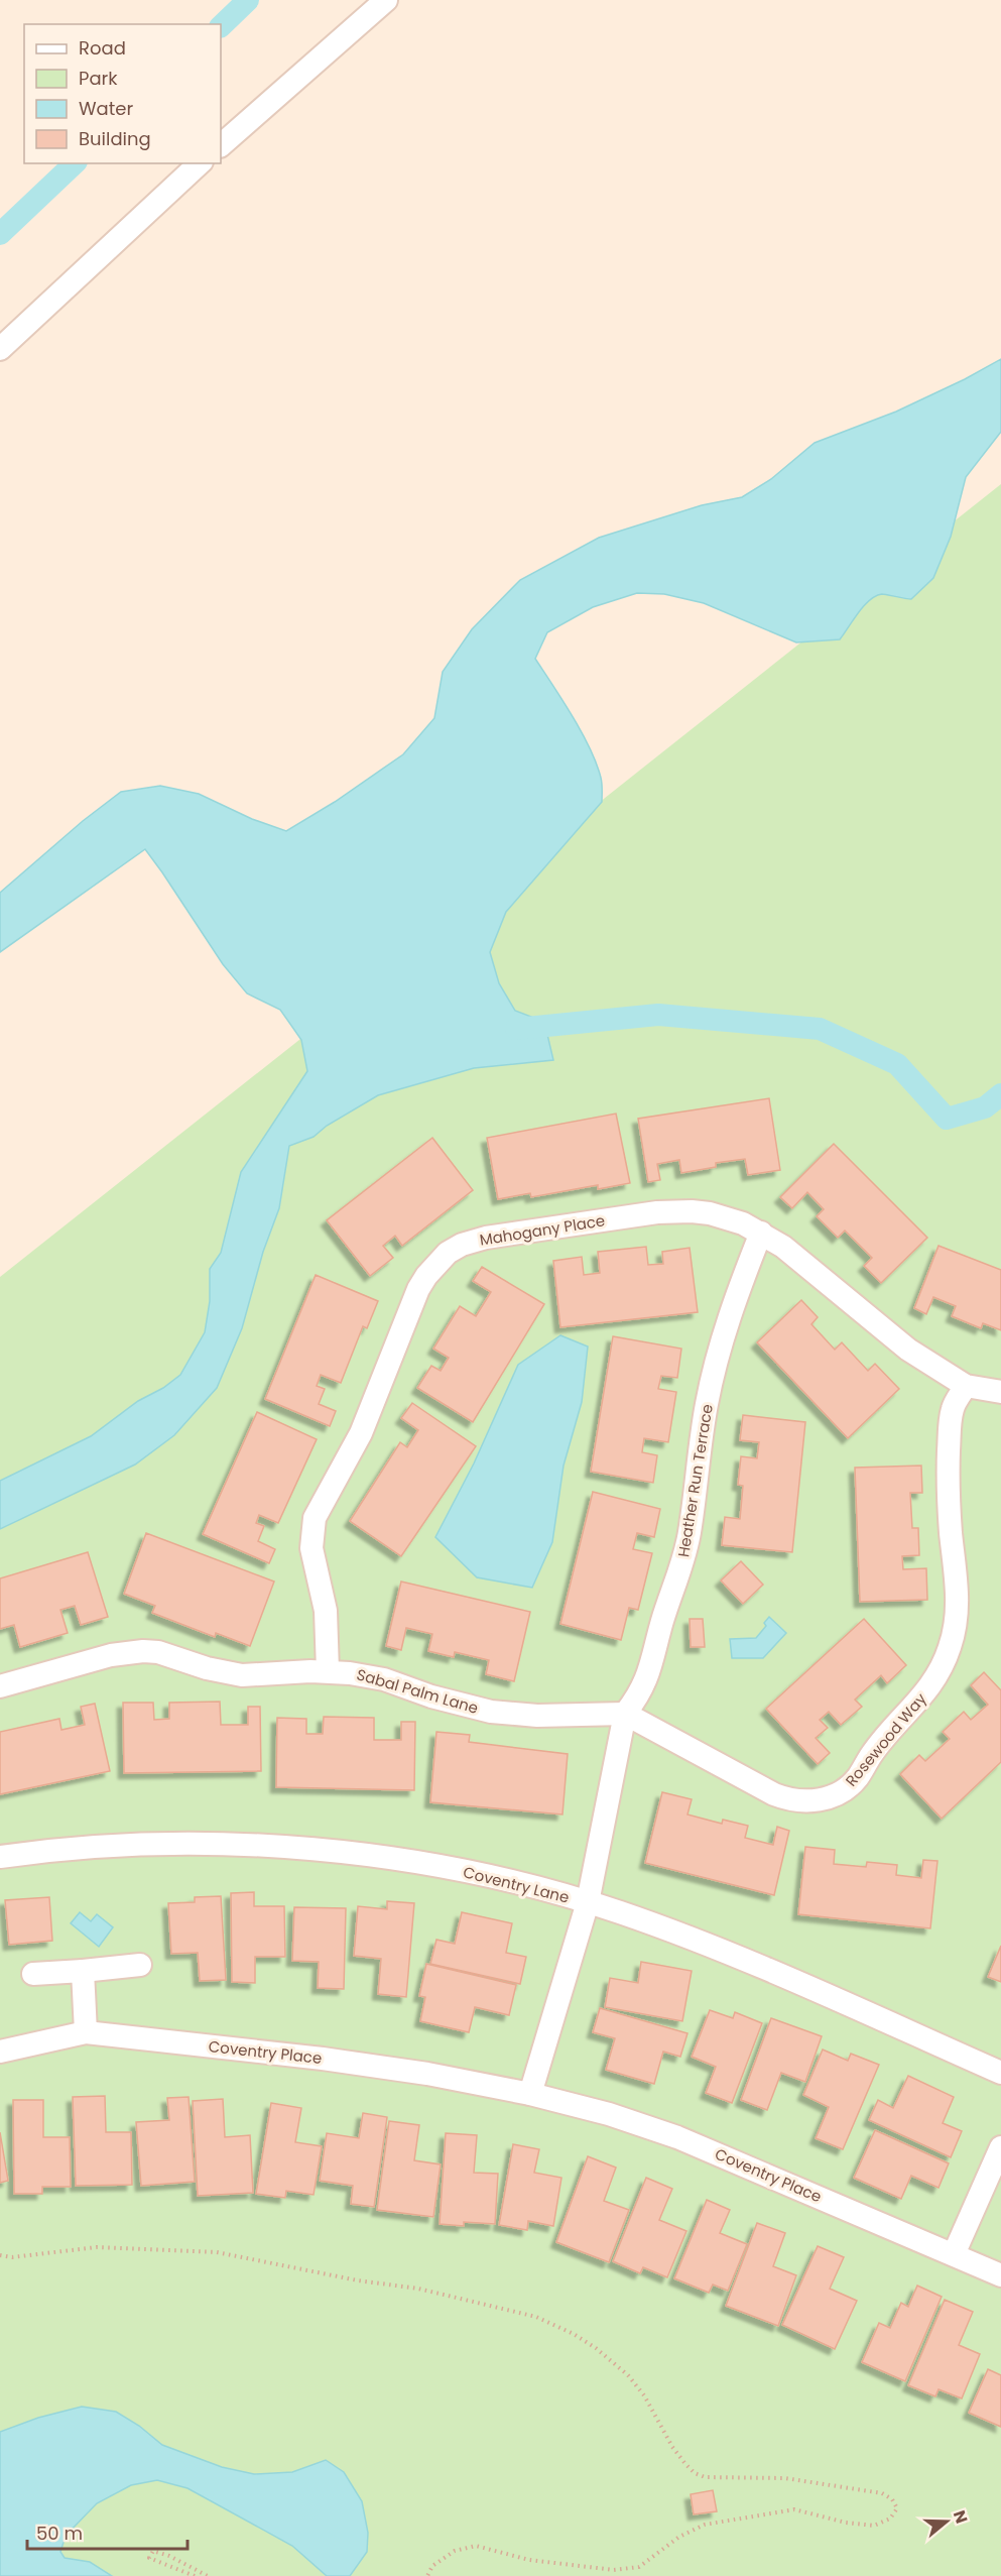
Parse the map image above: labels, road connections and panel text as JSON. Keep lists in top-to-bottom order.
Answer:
{
  "streets": {
    "street": [
      "Mahogany Place",
      "Heather Run Terrace",
      "Sabal Palm Lane",
      "Rosewood Way",
      "Coventry Lane",
      "Coventry Place"
    ]
  },
  "crossings": [
    ["Mahogany Place", "Heather Run Terrace"],
    ["Mahogany Place", "Sabal Palm Lane"],
    ["Mahogany Place", "Rosewood Way"],
    ["Heather Run Terrace", "Sabal Palm Lane"],
    ["Heather Run Terrace", "Rosewood Way"],
    ["Heather Run Terrace", "Coventry Lane"],
    ["Sabal Palm Lane", "Rosewood Way"]
  ],
  "legend": [
    "Road",
    "Park",
    "Water",
    "Building"
  ],
  "scale_bar": "50 m",
  "north": "right"
}
